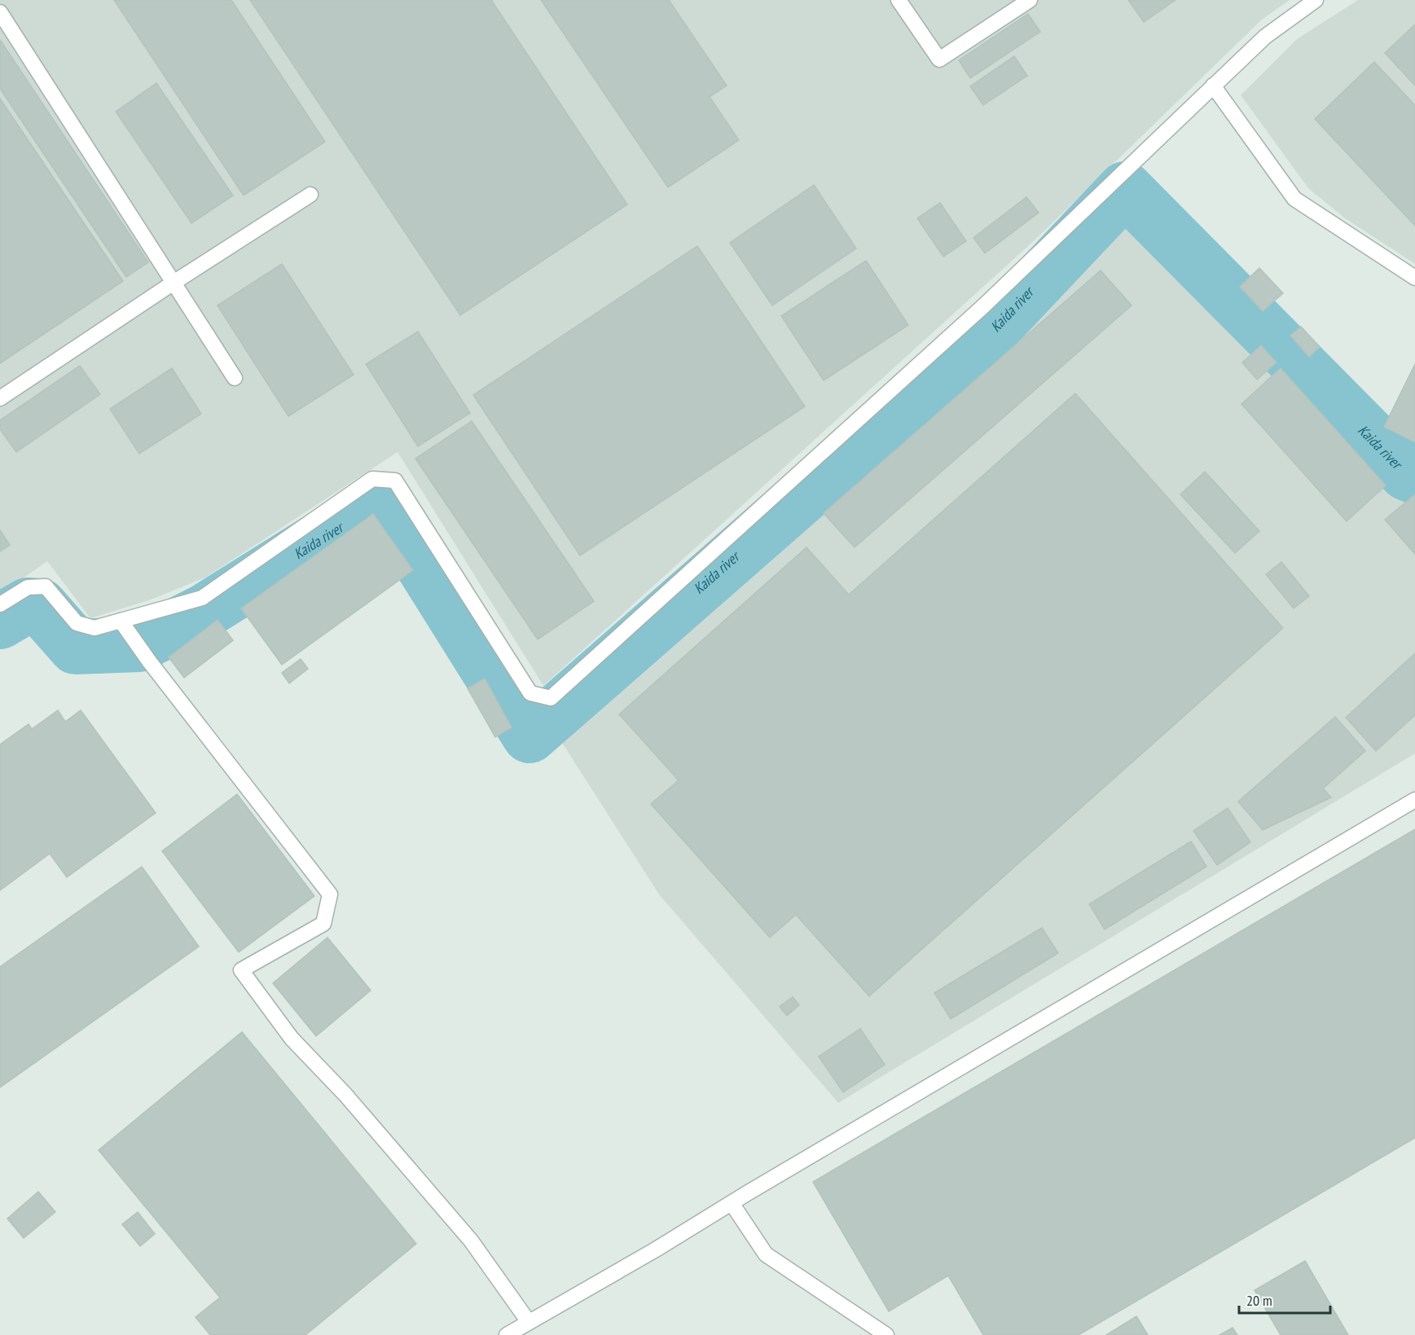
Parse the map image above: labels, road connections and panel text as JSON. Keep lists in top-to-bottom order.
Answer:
{
  "water": ["Kaida river"],
  "scale_bar": "20 m"
}
